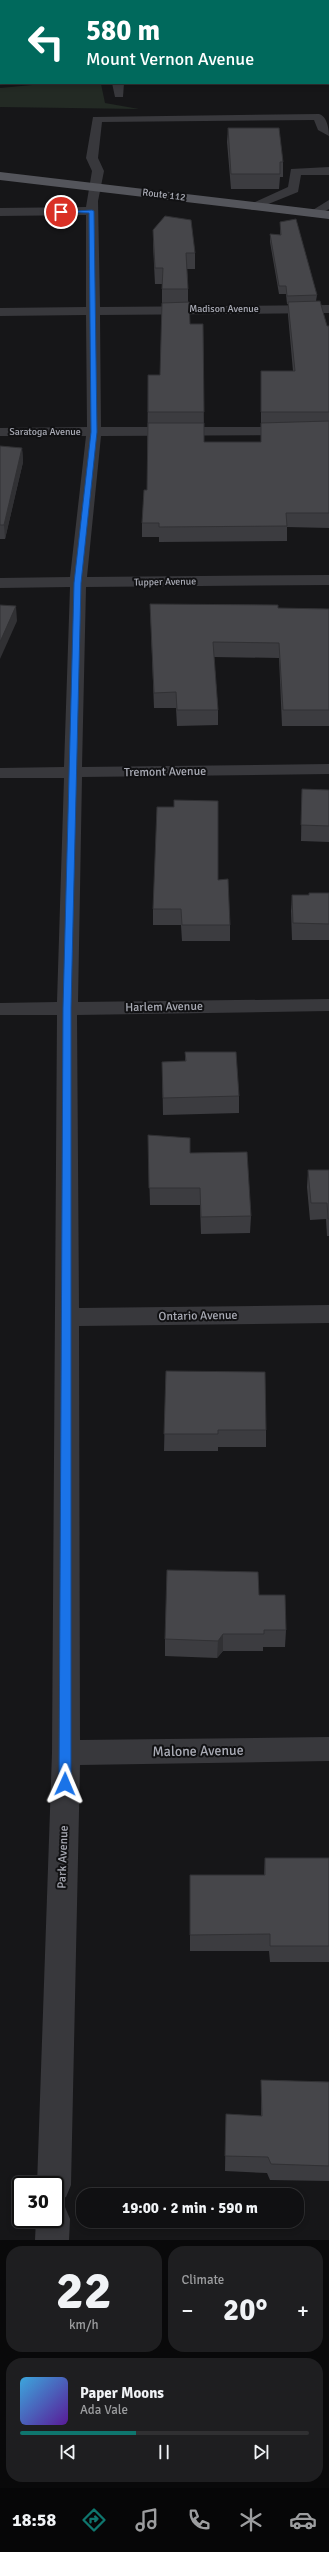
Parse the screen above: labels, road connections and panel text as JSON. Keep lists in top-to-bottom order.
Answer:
{
  "streets": {
    "main road": ["Route 112"],
    "street": [
      "Madison Avenue",
      "Saratoga Avenue",
      "Tupper Avenue",
      "Tremont Avenue",
      "Harlem Avenue",
      "Ontario Avenue",
      "Malone Avenue",
      "Park Avenue"
    ]
  },
  "crossings": [
    ["Route 112", "Park Avenue"],
    ["Madison Avenue", "Park Avenue"],
    ["Saratoga Avenue", "Park Avenue"],
    ["Tupper Avenue", "Park Avenue"],
    ["Tremont Avenue", "Park Avenue"],
    ["Harlem Avenue", "Park Avenue"],
    ["Ontario Avenue", "Park Avenue"],
    ["Malone Avenue", "Park Avenue"]
  ],
  "page": {
    "turn": ["580 m", "Mount Vernon Avenue"],
    "limit": "30",
    "trip": "19:00 · 2 min · 590 m",
    "tile": [
      ["22", "km/h"],
      "Climate"
    ],
    "heat": ["−", "20°", "+"],
    "song": ["Paper Moons", "Ada Vale"],
    "tabs": "18:58"
  }
}
